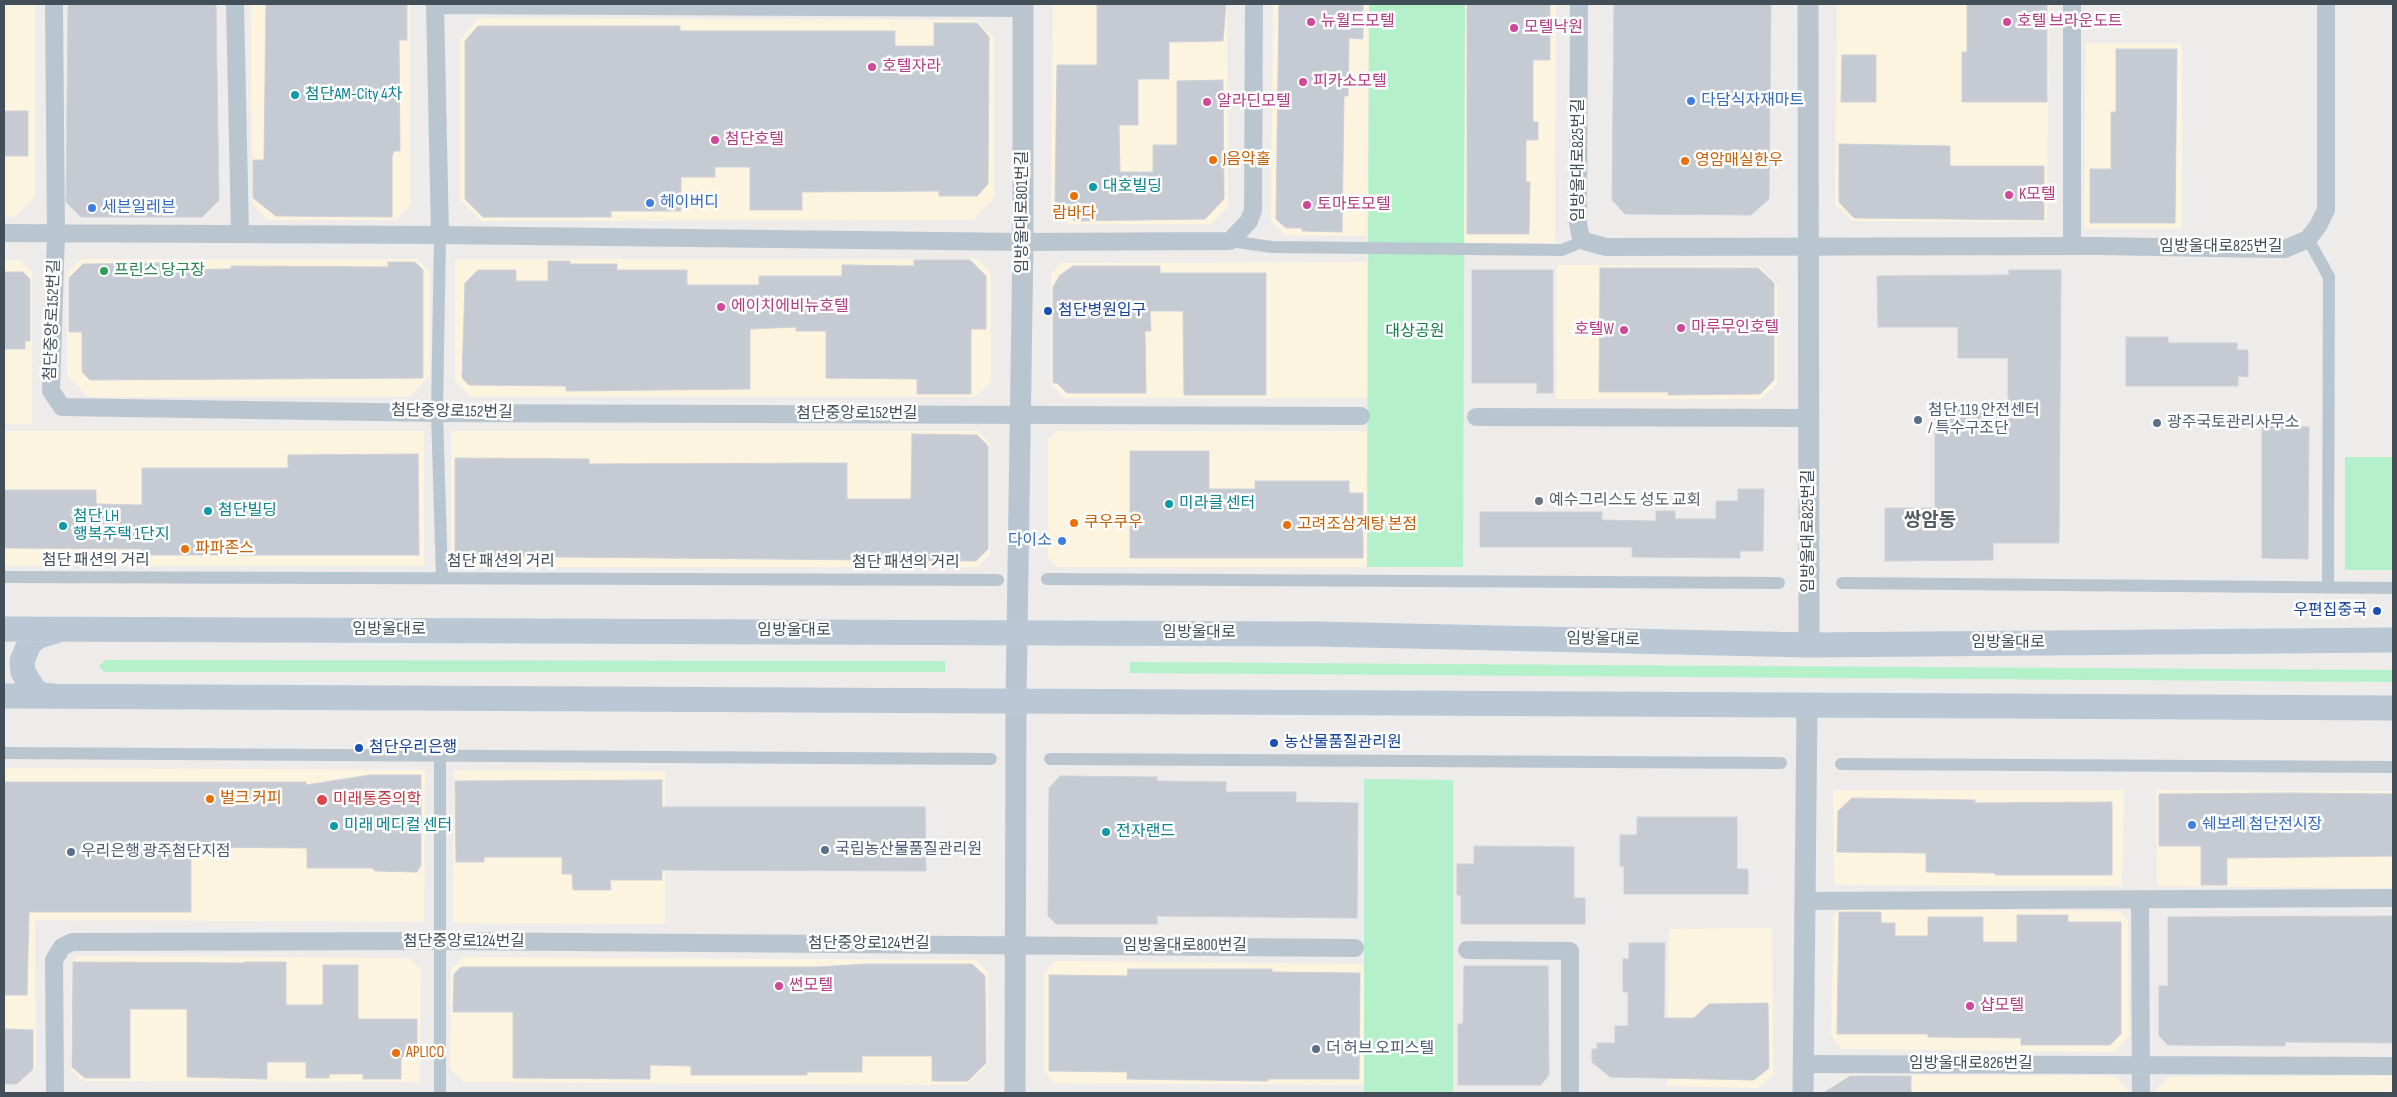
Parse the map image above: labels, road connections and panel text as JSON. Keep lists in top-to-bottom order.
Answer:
{
  "streets": {
    "main road": ["임방울대로"],
    "street": [
      "임방울대로825번길",
      "임방울대로801번길",
      "첨단중앙로152번길",
      "첨단 패션의 거리",
      "첨단중앙로124번길",
      "임방울대로800번길",
      "임방울대로826번길"
    ]
  },
  "crossings": [
    ["임방울대로825번길", "임방울대로"],
    ["임방울대로801번길", "첨단중앙로152번길"],
    ["임방울대로801번길", "임방울대로"],
    ["첨단중앙로124번길", "임방울대로800번길"]
  ],
  "districts": ["쌍암동"],
  "parks": ["대상공원"],
  "places": [
    "뉴월드모텔",
    "호텔 브라운도트",
    "모텔낙원",
    "호텔자라",
    "피카소모텔",
    "첨단AM-City 4차",
    "다담식자재마트",
    "알라딘모텔",
    "첨단호텔",
    "J음악홀",
    "영암매실한우",
    "대호빌딩",
    "K모텔",
    "람바다",
    "헤이버디",
    "토마토모텔",
    "세븐일레븐",
    "프린스 당구장",
    "에이치에비뉴호텔",
    "첨단병원입구",
    "마루무인호텔",
    "호텔W",
    "첨단 119 안전센터 / 특수구조단",
    "광주국토관리사무소",
    "예수그리스도 성도 교회",
    "미라클 센터",
    "첨단빌딩",
    "쿠우쿠우",
    "고려조삼계탕 본점",
    "첨단 LH 행복주택 1단지",
    "다이소",
    "파파존스",
    "우편집중국",
    "농산물품질관리원",
    "첨단우리은행",
    "벌크 커피",
    "미래통증의학",
    "쉐보레 첨단전시장",
    "미래 메디컬 센터",
    "전자랜드",
    "국립농산물품질관리원",
    "우리은행 광주첨단지점",
    "썬모텔",
    "샵모텔",
    "더 허브 오피스텔",
    "APLICO"
  ]
}
